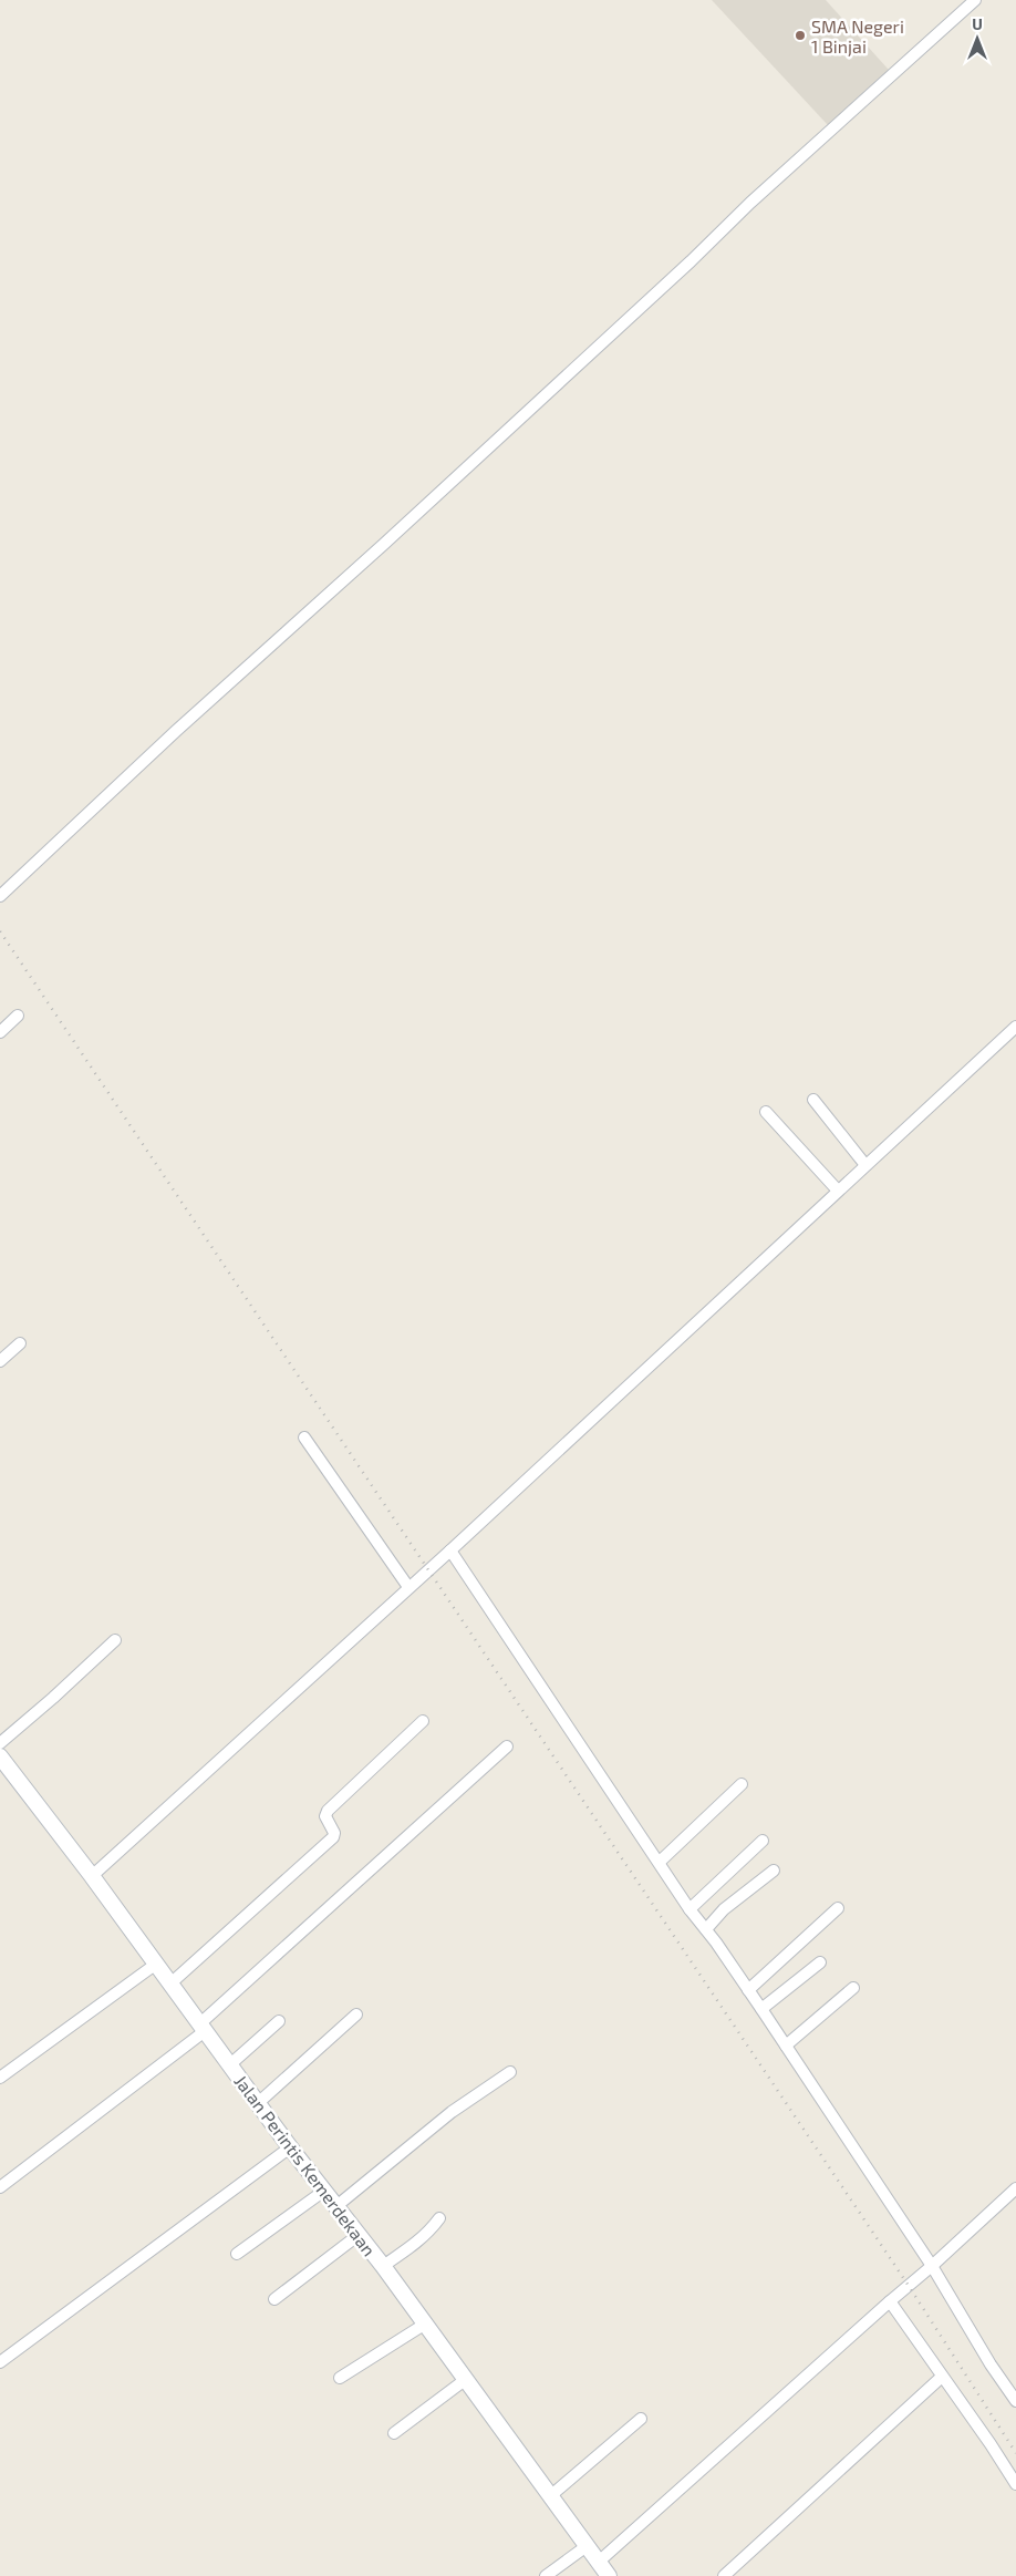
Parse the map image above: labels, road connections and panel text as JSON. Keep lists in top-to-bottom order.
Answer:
{
  "streets": {
    "street": ["Jalan Perintis Kemerdekaan"]
  },
  "places": ["SMA Negeri 1 Binjai"],
  "north": "top"
}
